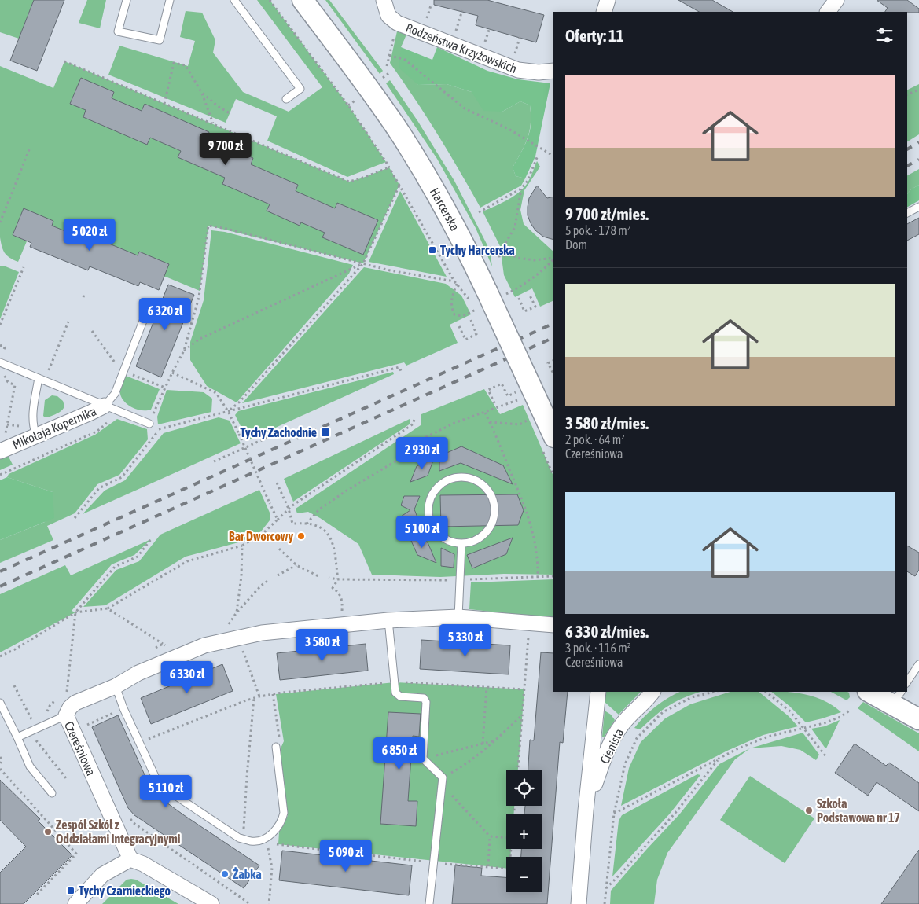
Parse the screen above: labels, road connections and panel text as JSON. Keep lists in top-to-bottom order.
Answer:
{
  "streets": {
    "street": [
      "Rodzeństwa Krzyżowskich",
      "Harcerska",
      "Mikołaja Kopernika",
      "Cienista",
      "Czereśniowa"
    ]
  },
  "places": {
    "transit": ["Tychy Harcerska", "Tychy Zachodnie", "Tychy Czarnieckiego"],
    "other": [
      "Bar Dworcowy",
      "Szkoła Podstawowa nr 17",
      "Zespół Szkół z Oddziałami Integracyjnymi",
      "Żabka"
    ]
  },
  "page": {
    "heading": "Oferty: 11",
    "list": [
      {
        "name": "9 700 zł/mies.",
        "note": "5 pok. · 178 m² · Dom"
      },
      {
        "name": "3 580 zł/mies.",
        "note": "2 pok. · 64 m² · Czereśniowa"
      },
      {
        "name": "6 330 zł/mies.",
        "note": "3 pok. · 116 m² · Czereśniowa"
      }
    ],
    "price": [
      "9 700 zł",
      "5 020 zł",
      "6 320 zł",
      "2 930 zł",
      "5 100 zł",
      "5 330 zł",
      "3 580 zł",
      "6 330 zł",
      "6 850 zł",
      "5 110 zł",
      "5 090 zł"
    ],
    "map_buttons": ["+", "−"]
  }
}
